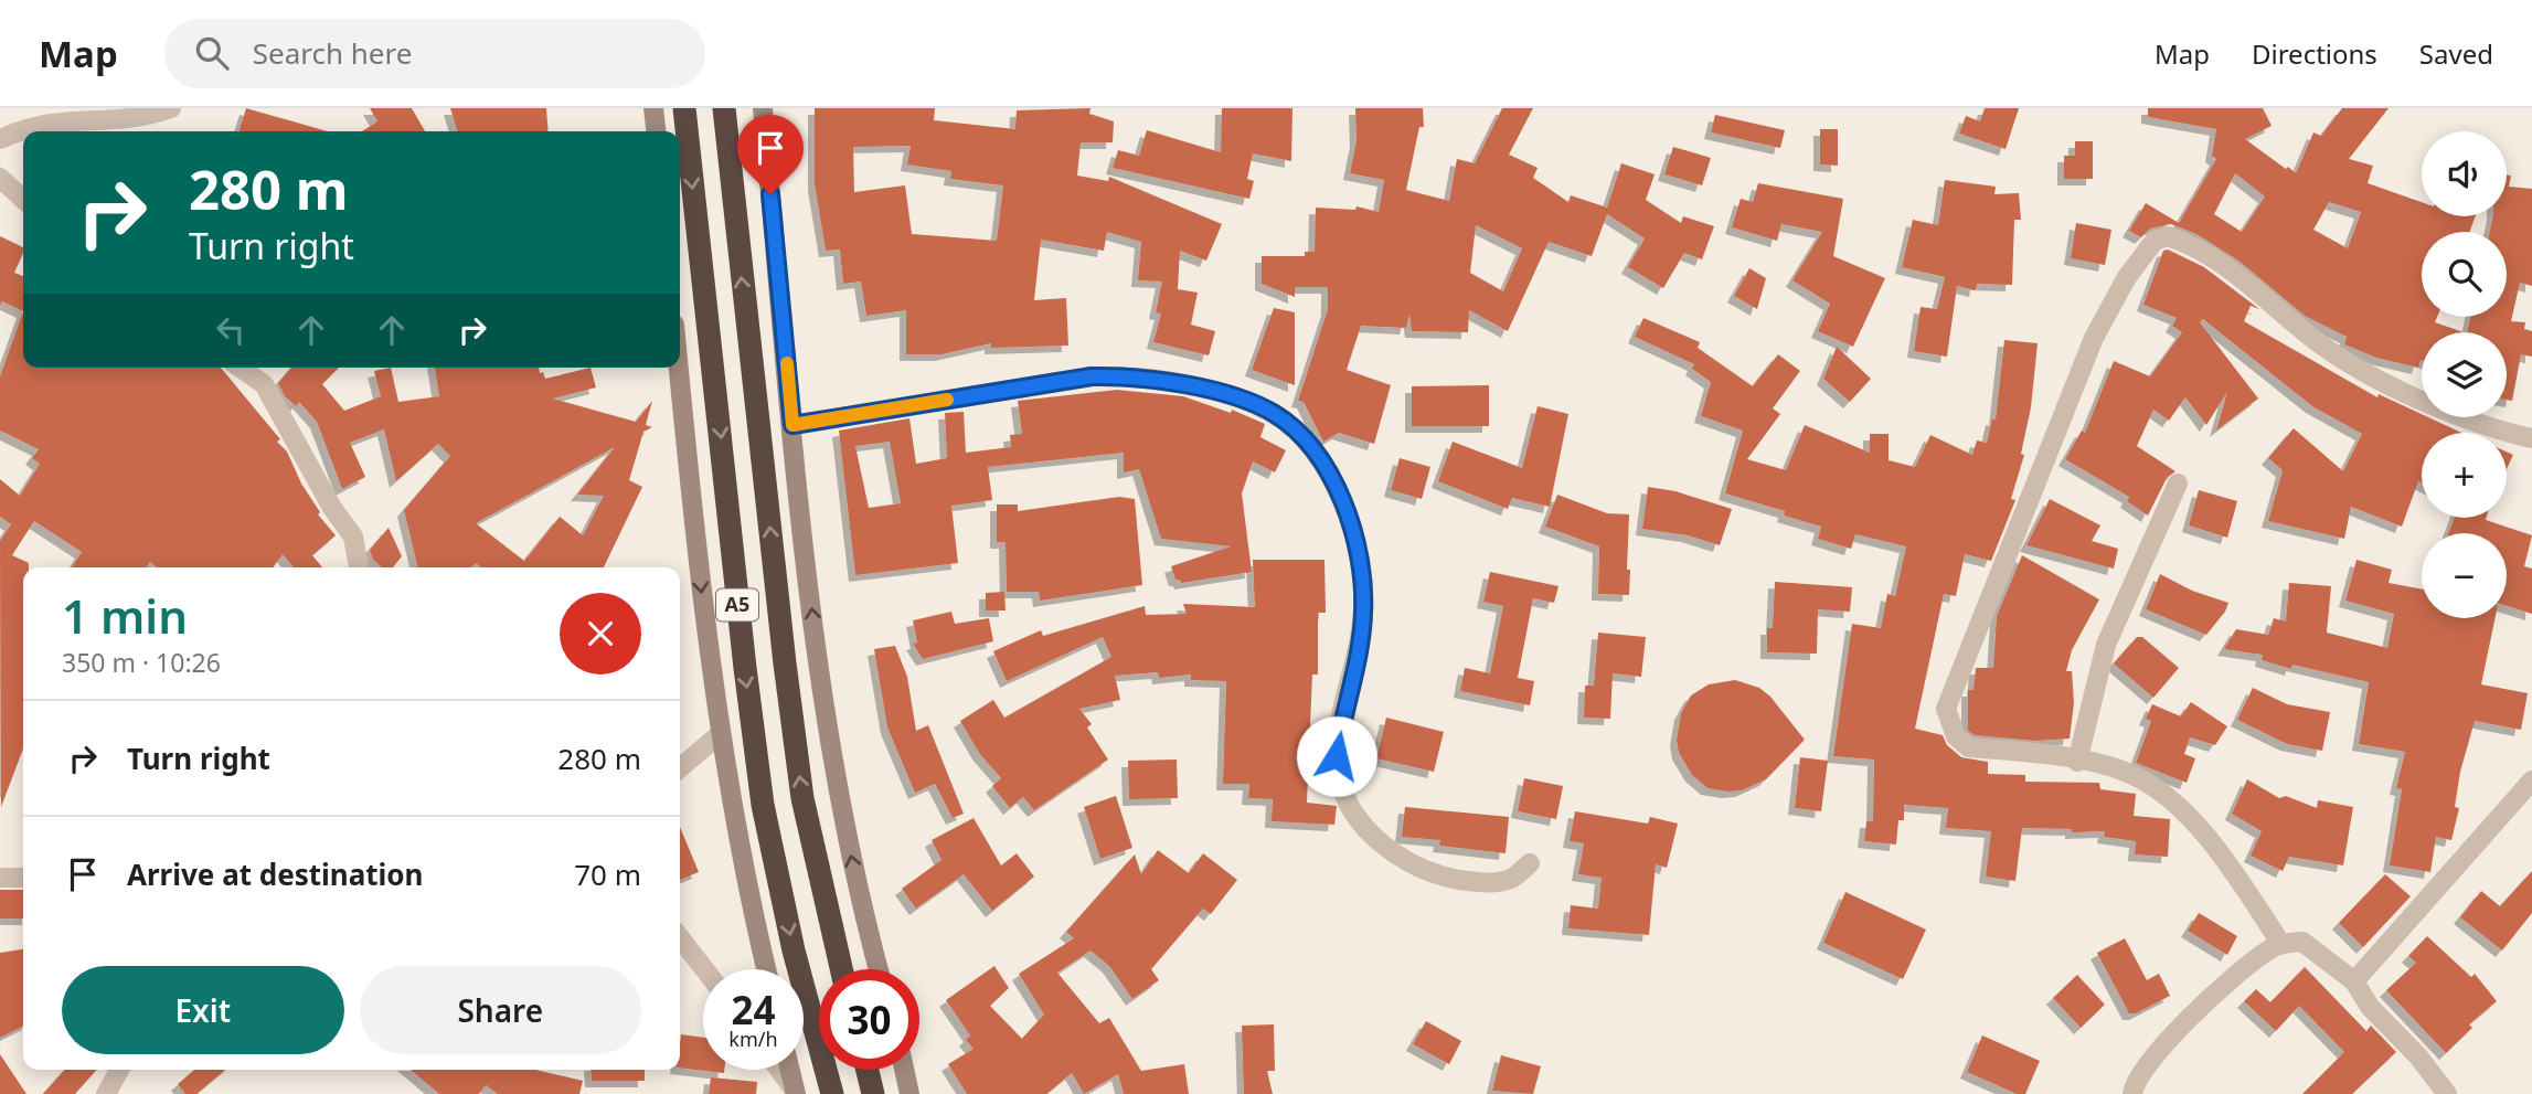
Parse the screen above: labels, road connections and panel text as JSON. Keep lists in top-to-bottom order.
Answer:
{
  "streets": {
    "highway": ["A5"]
  },
  "page": {
    "header": "Map",
    "search": "Search here",
    "nav": ["Map", "Directions", "Saved"],
    "map_buttons": ["+", "−"],
    "turn": ["280 m", "Turn right"],
    "heading": ["1 min", "350 m · 10:26"],
    "list": [
      {
        "name": "Turn right",
        "value": "280 m"
      },
      {
        "name": "Arrive at destination",
        "value": "70 m"
      }
    ],
    "buttons": ["Exit", "Share"],
    "speed": "24 km/h",
    "limit": "30"
  }
}
